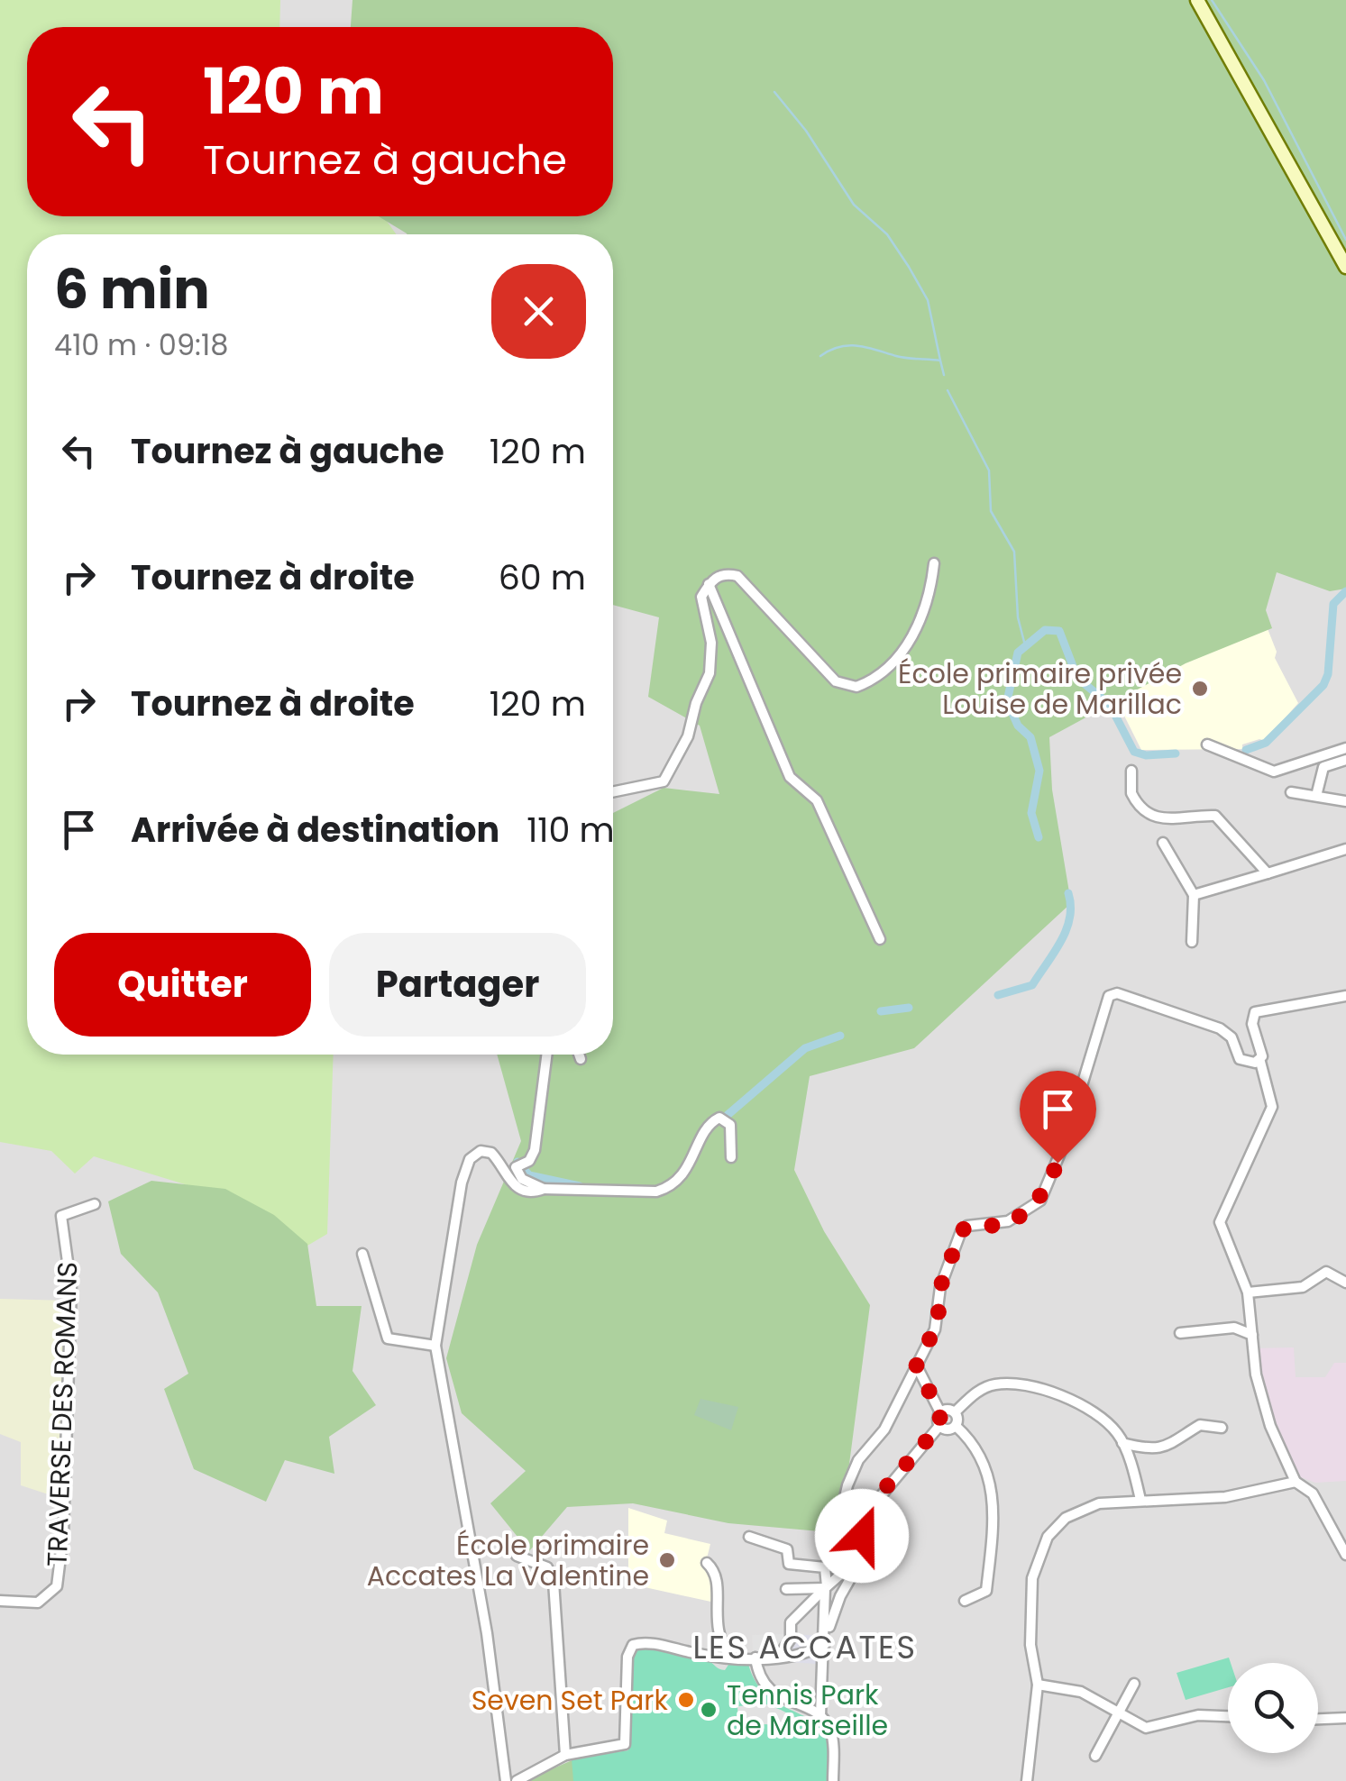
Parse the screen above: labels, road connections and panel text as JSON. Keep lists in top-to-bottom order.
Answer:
{
  "streets": {
    "street": ["TRAVERSE DES ROMANS"]
  },
  "districts": ["LES ACCATES"],
  "places": [
    "École primaire privée Louise de Marillac",
    "École primaire Accates La Valentine",
    "Seven Set Park",
    "Tennis Park de Marseille"
  ],
  "page": {
    "turn": ["120 m", "Tournez à gauche"],
    "heading": ["6 min", "410 m · 09:18"],
    "list": [
      {
        "name": "Tournez à gauche",
        "value": "120 m"
      },
      {
        "name": "Tournez à droite",
        "value": "60 m"
      },
      {
        "name": "Tournez à droite",
        "value": "120 m"
      },
      {
        "name": "Arrivée à destination",
        "value": "110 m"
      }
    ],
    "buttons": ["Quitter", "Partager"]
  }
}
